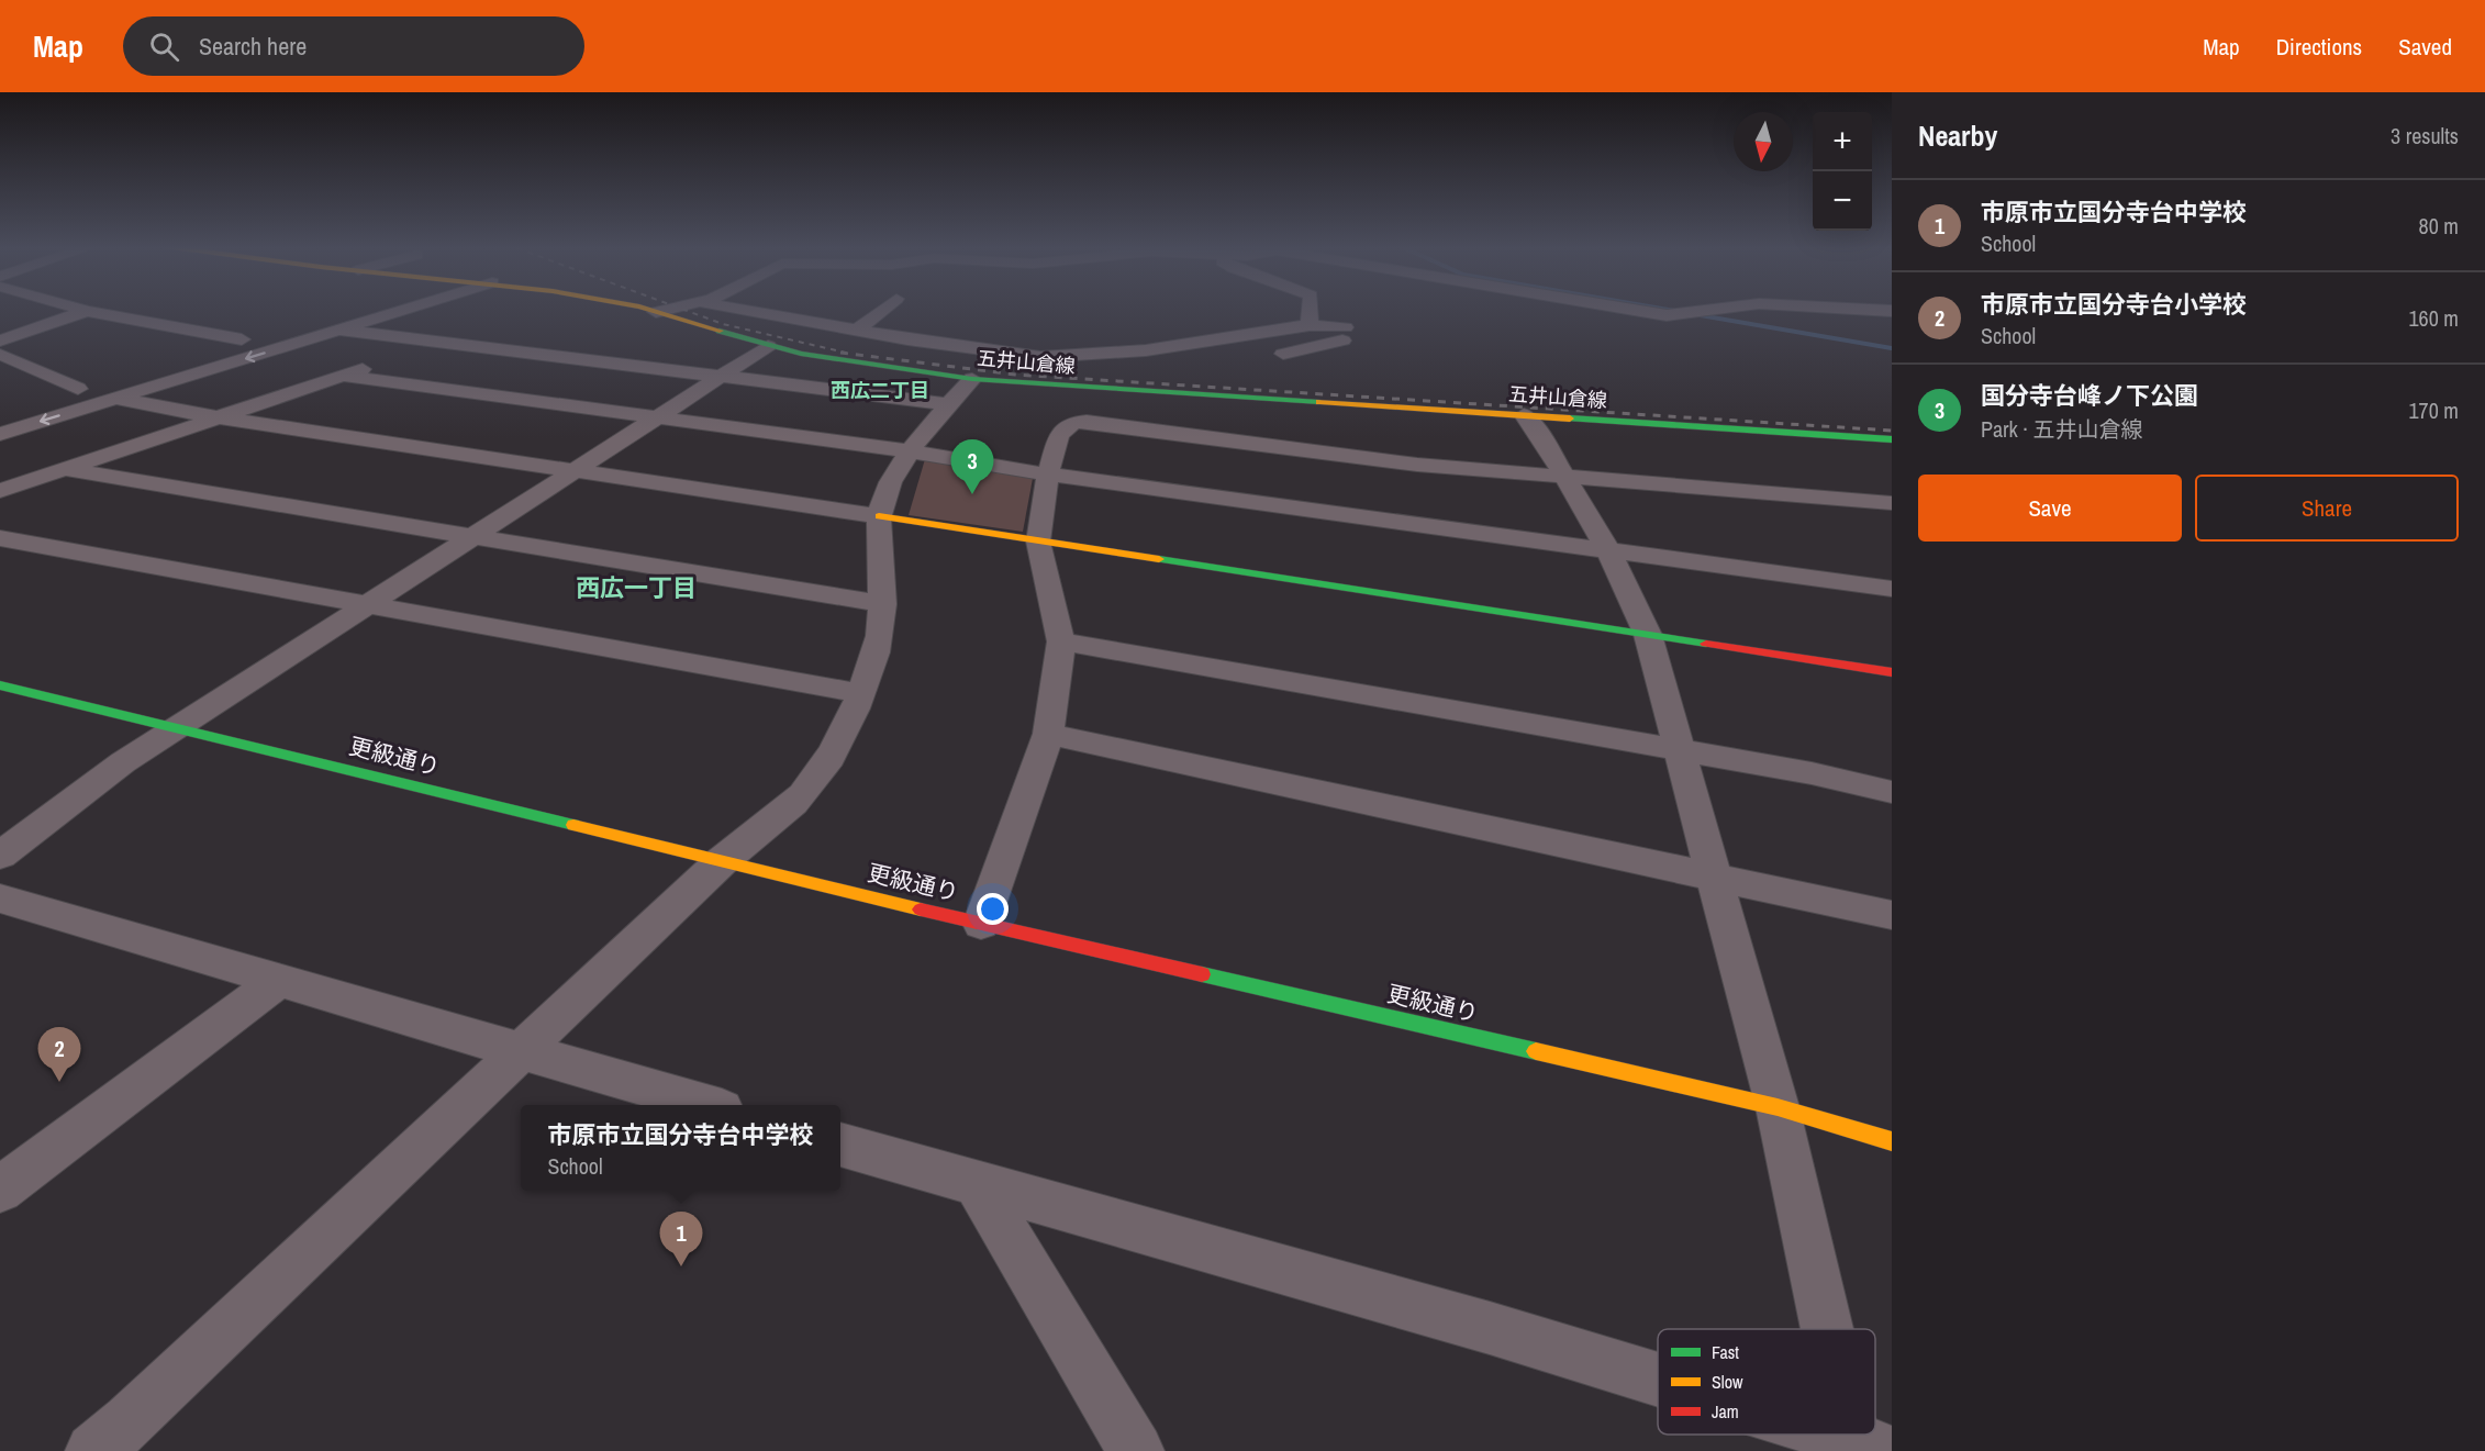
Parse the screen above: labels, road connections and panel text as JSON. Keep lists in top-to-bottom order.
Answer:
{
  "streets": {
    "main road": ["五井山倉線", "更級通り"]
  },
  "districts": ["西広二丁目", "西広一丁目"],
  "legend": ["Fast", "Slow", "Jam"],
  "north": "bottom",
  "page": {
    "header": "Map",
    "search": "Search here",
    "nav": ["Map", "Directions", "Saved"],
    "heading": ["Nearby", "3 results"],
    "map_buttons": ["+", "−"],
    "list": [
      {
        "mark": "1",
        "name": "市原市立国分寺台中学校",
        "note": "School",
        "value": "80 m"
      },
      {
        "mark": "2",
        "name": "市原市立国分寺台小学校",
        "note": "School",
        "value": "160 m"
      },
      {
        "mark": "3",
        "name": "国分寺台峰ノ下公園",
        "note": "Park · 五井山倉線",
        "value": "170 m"
      }
    ],
    "pins": ["3", "2", "1"],
    "buttons": ["Save", "Share"],
    "popup": ["市原市立国分寺台中学校", "School"]
  }
}
